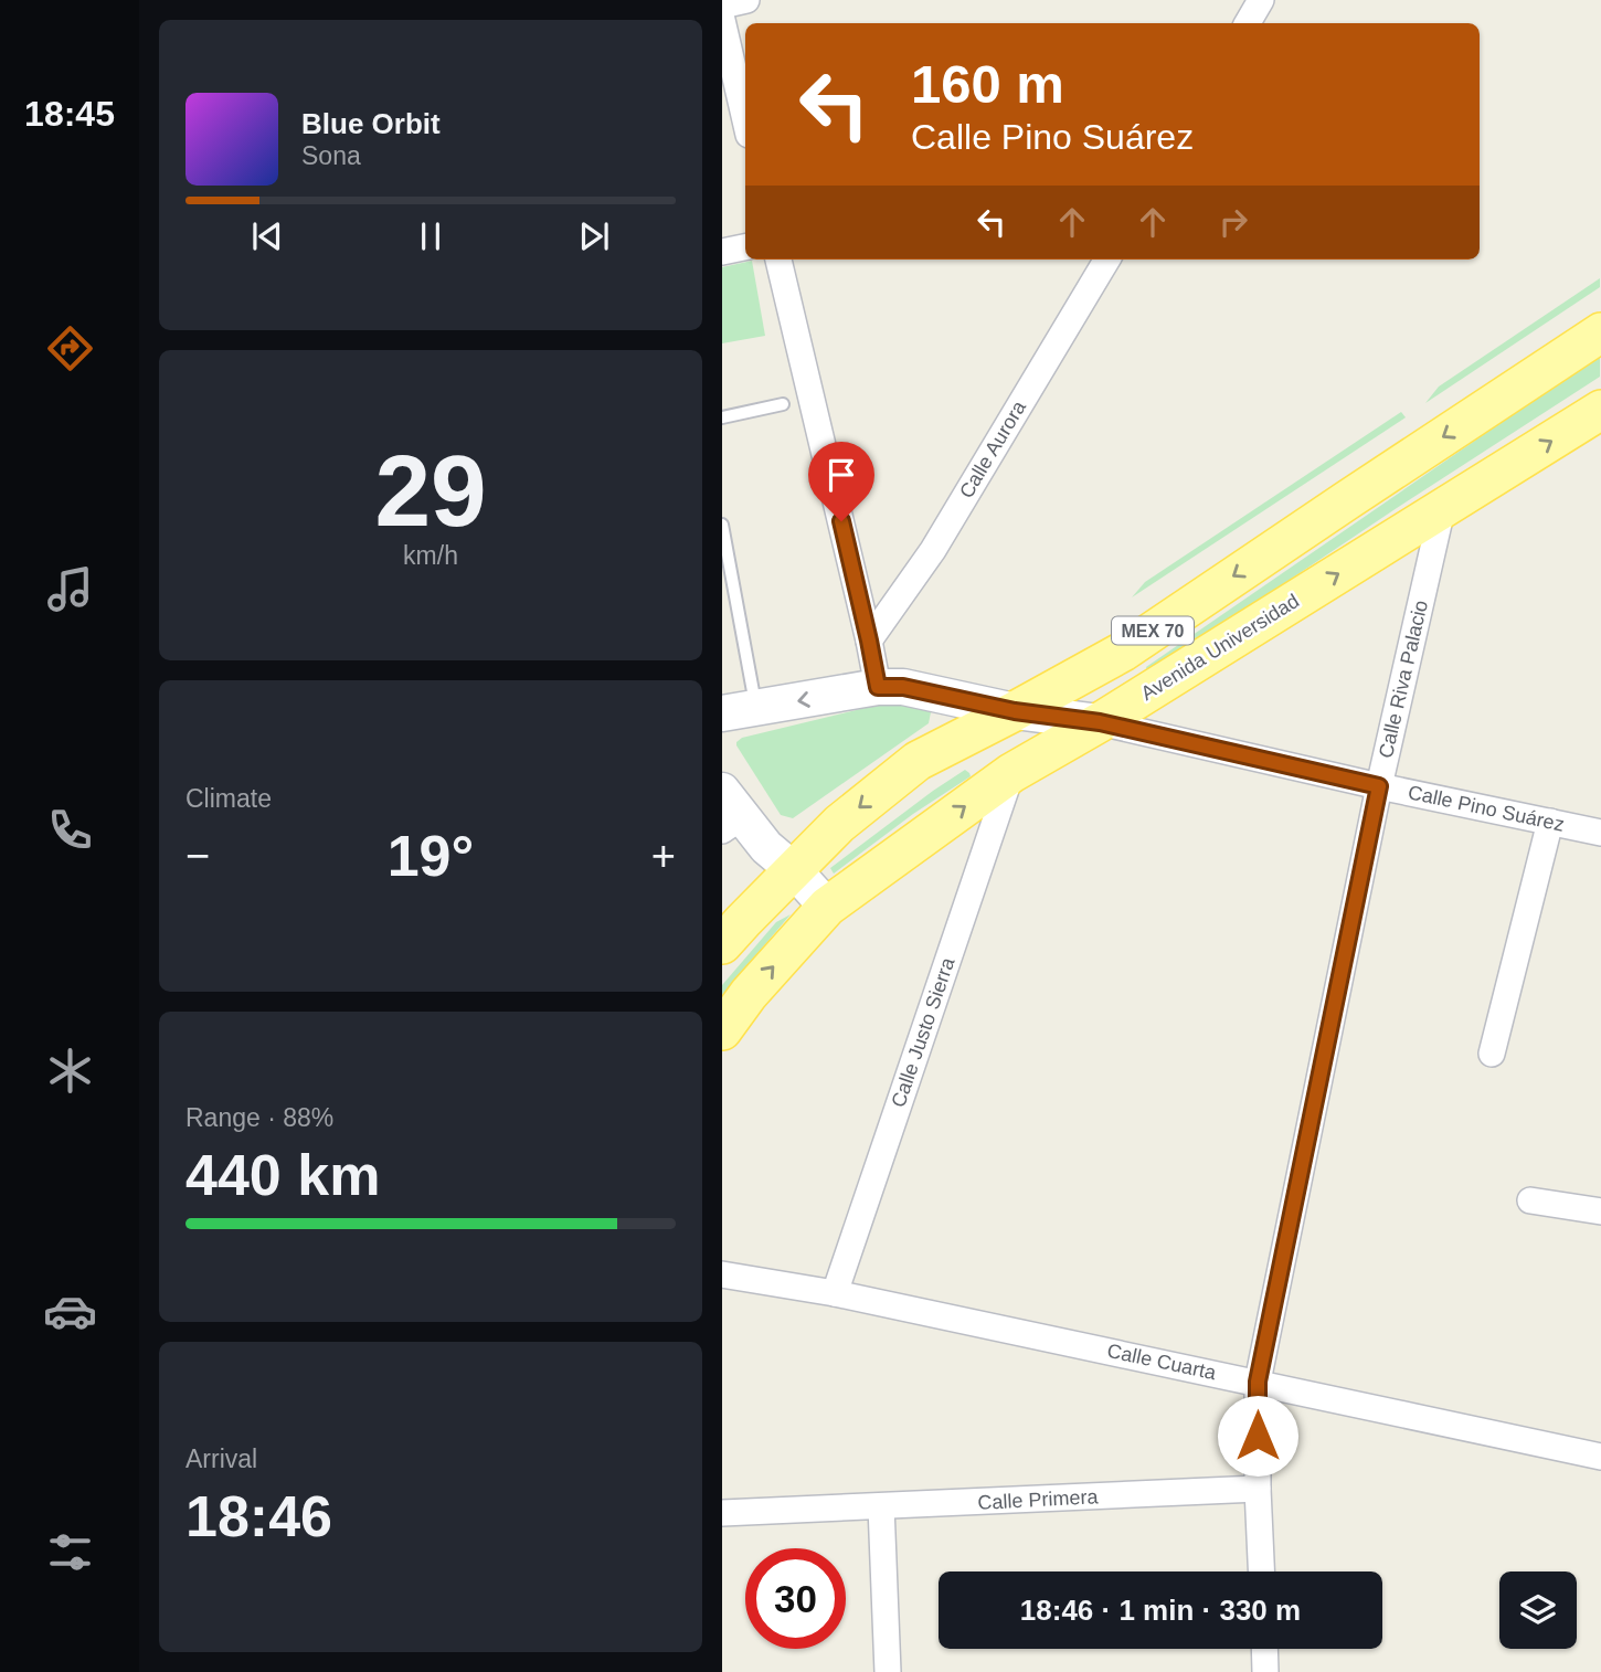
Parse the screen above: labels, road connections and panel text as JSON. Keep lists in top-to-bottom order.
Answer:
{
  "streets": {
    "main road": ["MEX 70", "Avenida Universidad"],
    "street": [
      "Calle Aurora",
      "Calle Riva Palacio",
      "Calle Pino Suárez",
      "Calle Justo Sierra",
      "Calle Cuarta",
      "Calle Primera"
    ]
  },
  "crossings": [
    ["Avenida Universidad", "Calle Riva Palacio"],
    ["Avenida Universidad", "Calle Pino Suárez"],
    ["Avenida Universidad", "Calle Justo Sierra"],
    ["Calle Riva Palacio", "Calle Pino Suárez"],
    ["Calle Riva Palacio", "Calle Cuarta"],
    ["Calle Riva Palacio", "Calle Primera"],
    ["Calle Justo Sierra", "Calle Cuarta"]
  ],
  "page": {
    "tabs": "18:45",
    "turn": ["160 m", "Calle Pino Suárez"],
    "song": ["Blue Orbit", "Sona"],
    "tile": [
      ["29", "km/h"],
      "Climate",
      ["Range · 88%", "440 km"],
      ["Arrival", "18:46"]
    ],
    "heat": ["−", "19°", "+"],
    "limit": "30",
    "trip": "18:46 · 1 min · 330 m"
  }
}
